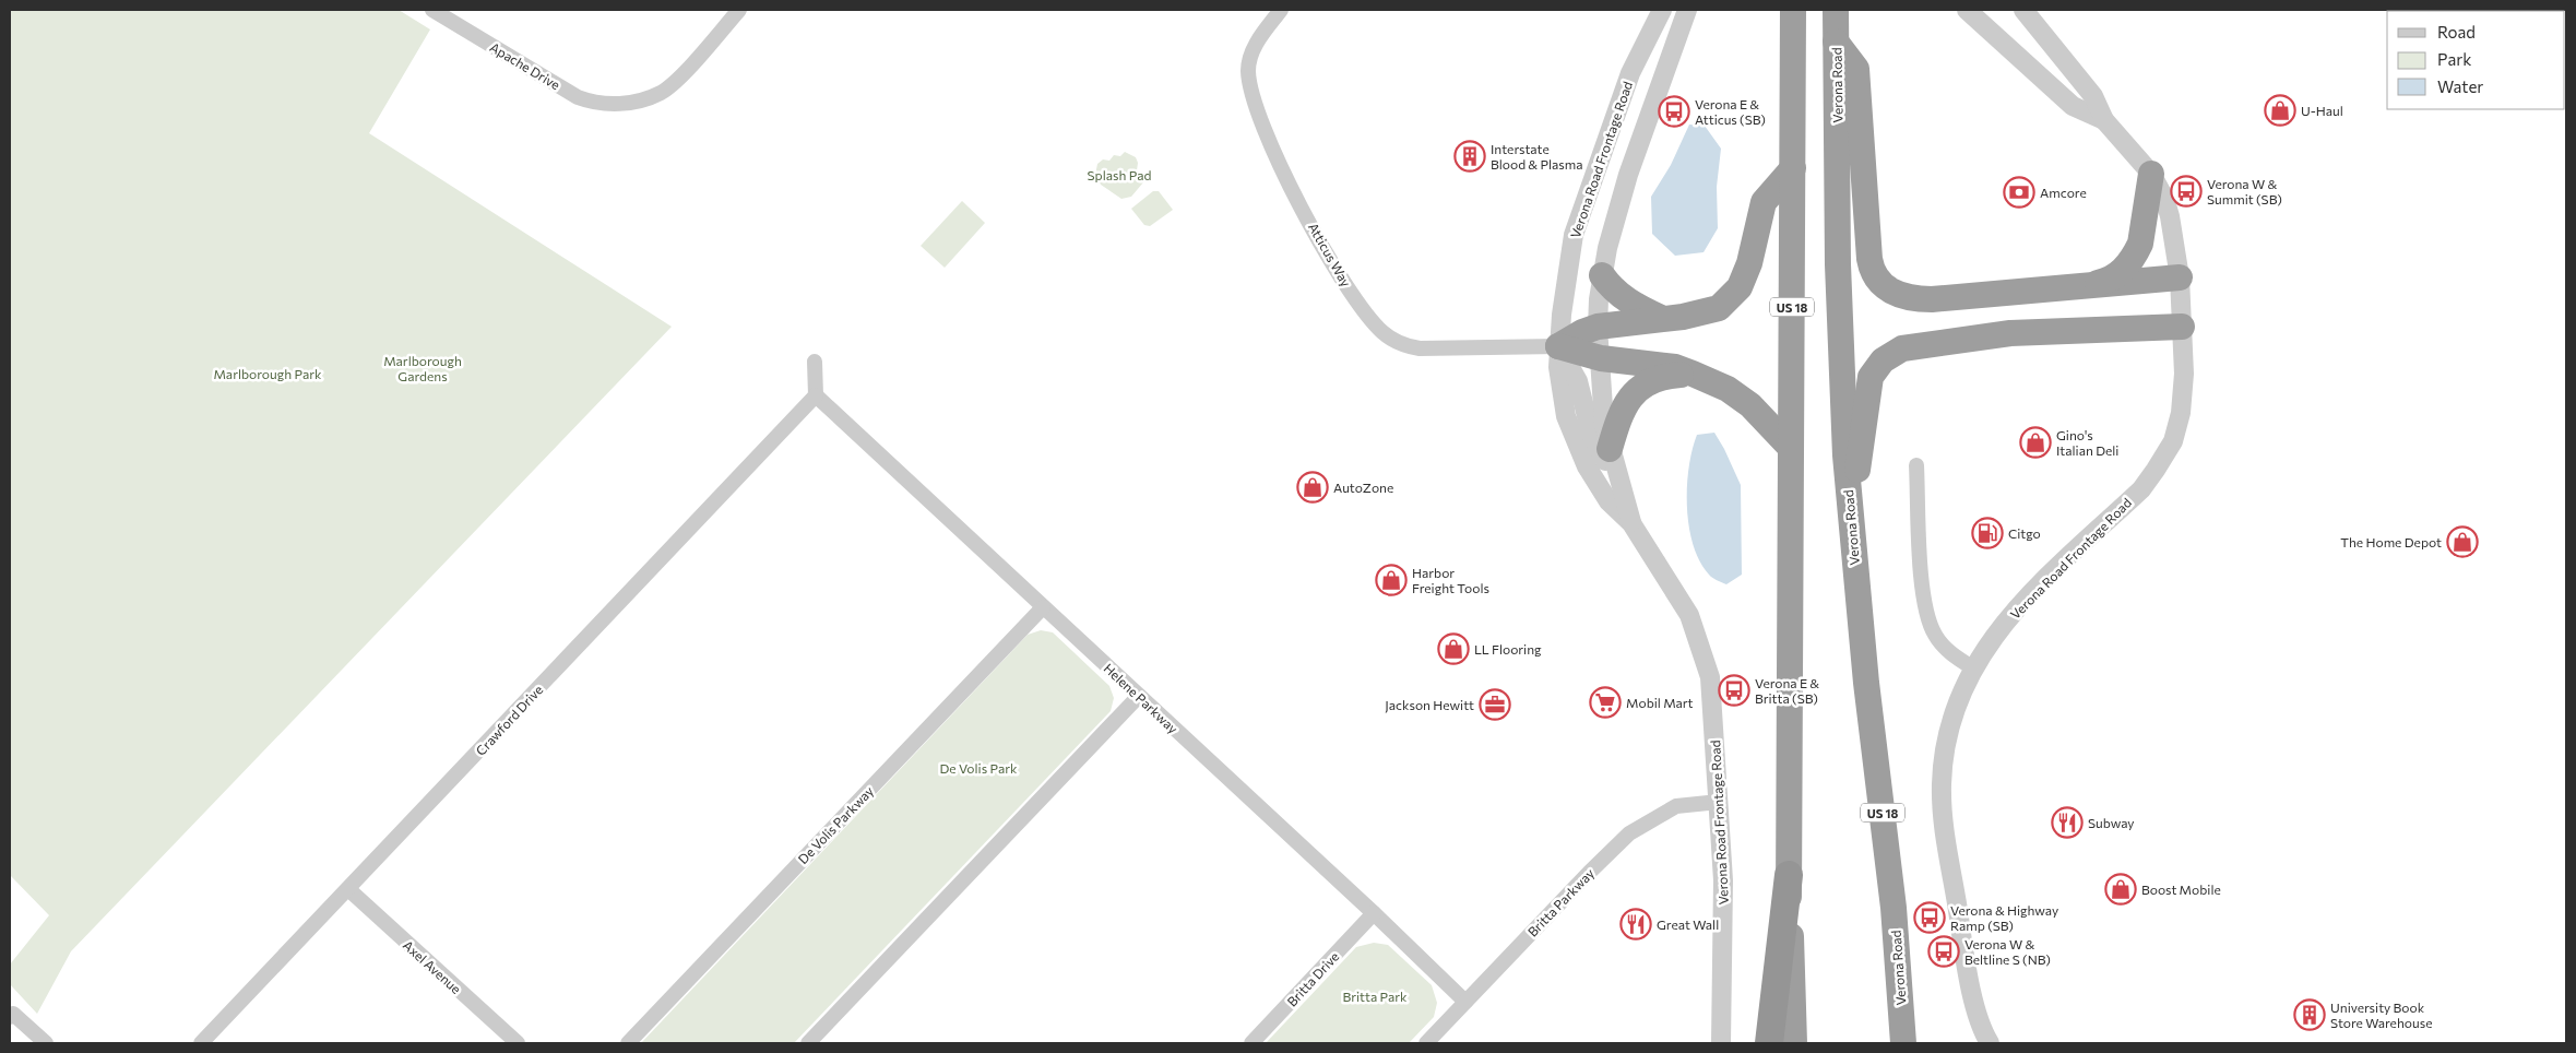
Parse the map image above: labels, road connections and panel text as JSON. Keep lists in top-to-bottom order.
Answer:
{
  "streets": {
    "highway": ["Verona Road", "US 18"],
    "street": [
      "Apache Drive",
      "Verona Road Frontage Road",
      "Atticus Way",
      "Helene Parkway",
      "Crawford Drive",
      "De Volis Parkway",
      "Britta Parkway",
      "Axel Avenue",
      "Britta Drive"
    ]
  },
  "crossings": [
    ["Verona Road Frontage Road", "Atticus Way"],
    ["Verona Road Frontage Road", "Britta Parkway"],
    ["Helene Parkway", "Crawford Drive"],
    ["Helene Parkway", "De Volis Parkway"],
    ["Helene Parkway", "Britta Parkway"],
    ["Helene Parkway", "Britta Drive"],
    ["Crawford Drive", "Axel Avenue"]
  ],
  "parks": [
    "Splash Pad",
    "Marlborough Gardens",
    "Marlborough Park",
    "De Volis Park",
    "Britta Park"
  ],
  "places": {
    "shop": [
      "U-Haul",
      "Gino's Italian Deli",
      "AutoZone",
      "The Home Depot",
      "Harbor Freight Tools",
      "LL Flooring",
      "Boost Mobile"
    ],
    "bus stop": [
      "Verona E & Atticus (SB)",
      "Verona W & Summit (SB)",
      "Verona E & Britta (SB)",
      "Verona & Highway Ramp (SB)",
      "Verona W & Beltline S (NB)"
    ],
    "building": ["Interstate Blood & Plasma", "University Book Store Warehouse"],
    "bank": ["Amcore"],
    "fuel station": ["Citgo"],
    "supermarket": ["Mobil Mart"],
    "office": ["Jackson Hewitt"],
    "restaurant": ["Subway", "Great Wall"]
  },
  "legend": ["Road", "Park", "Water"]
}
